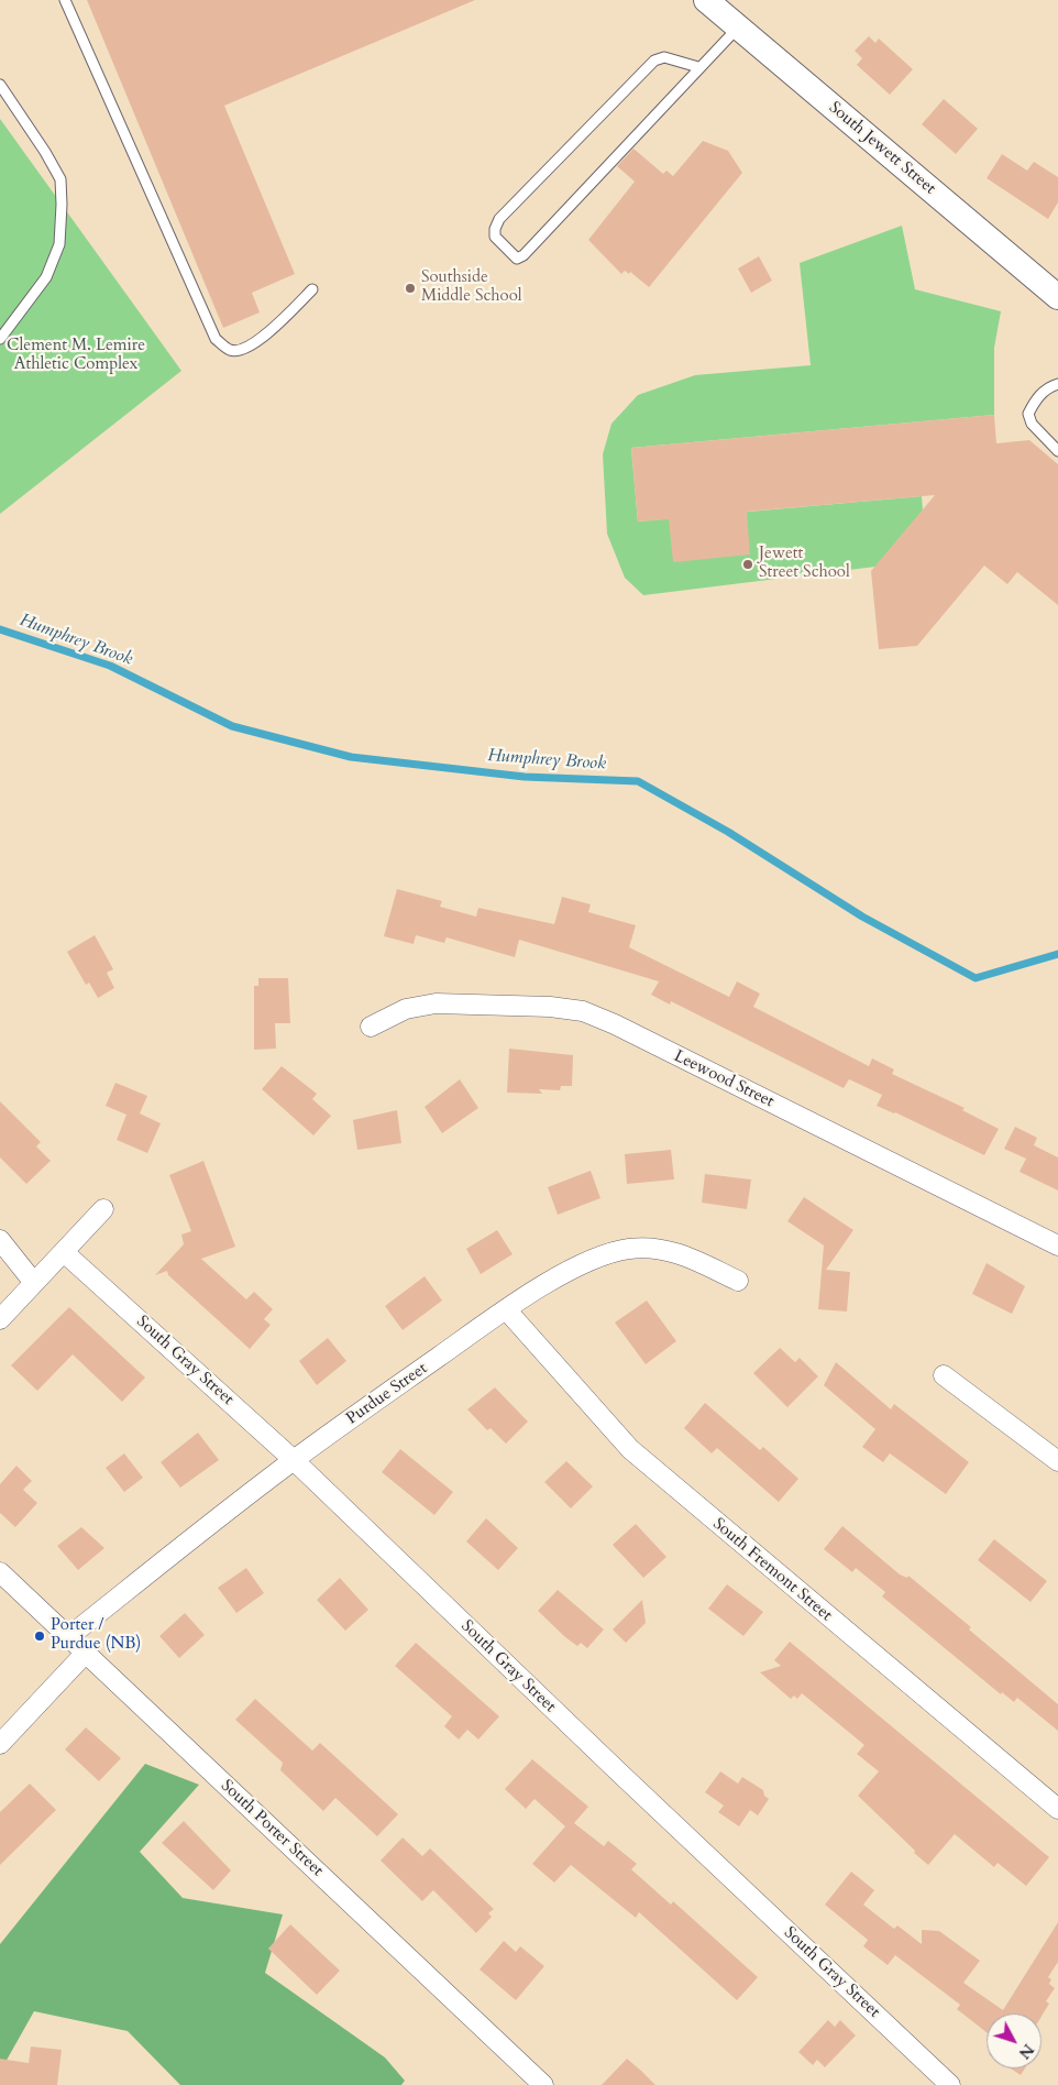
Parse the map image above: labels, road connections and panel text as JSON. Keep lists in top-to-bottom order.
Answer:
{
  "streets": {
    "street": [
      "South Jewett Street",
      "Leewood Street",
      "South Gray Street",
      "Purdue Street",
      "South Fremont Street",
      "South Porter Street"
    ]
  },
  "crossings": [
    ["South Gray Street", "Purdue Street"],
    ["Purdue Street", "South Fremont Street"],
    ["Purdue Street", "South Porter Street"]
  ],
  "water": ["Humphrey Brook"],
  "parks": ["Clement M. Lemire Athletic Complex"],
  "places": ["Southside Middle School", "Jewett Street School", "Porter / Purdue (NB)"],
  "north": "bottom right"
}
